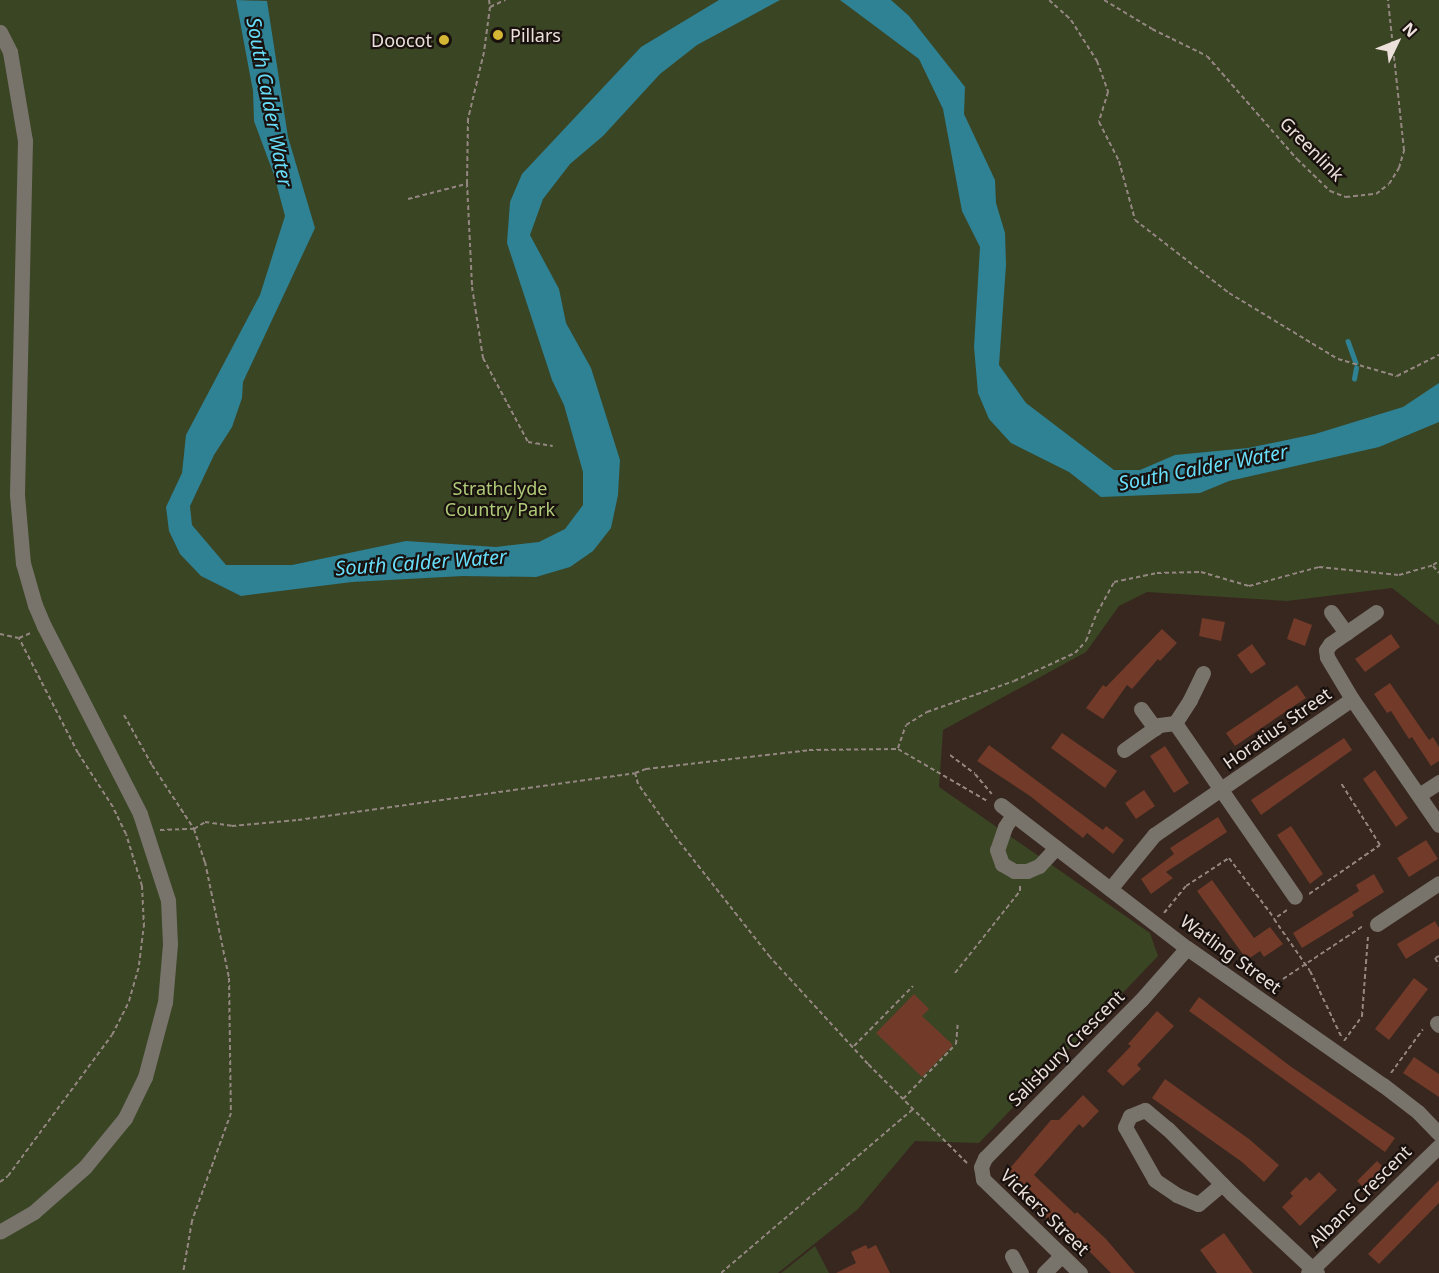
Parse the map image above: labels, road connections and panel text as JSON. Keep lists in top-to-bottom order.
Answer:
{
  "streets": {
    "street": [
      "Horatius Street",
      "Watling Street",
      "Salisbury Crescent",
      "Albans Crescent",
      "Vickers Street"
    ],
    "path": ["Greenlink"]
  },
  "crossings": [
    ["Horatius Street", "Watling Street"],
    ["Watling Street", "Salisbury Crescent"],
    ["Salisbury Crescent", "Vickers Street"]
  ],
  "water": ["South Calder Water"],
  "parks": ["Strathclyde Country Park"],
  "places": ["Pillars", "Doocot"],
  "north": "top right"
}
